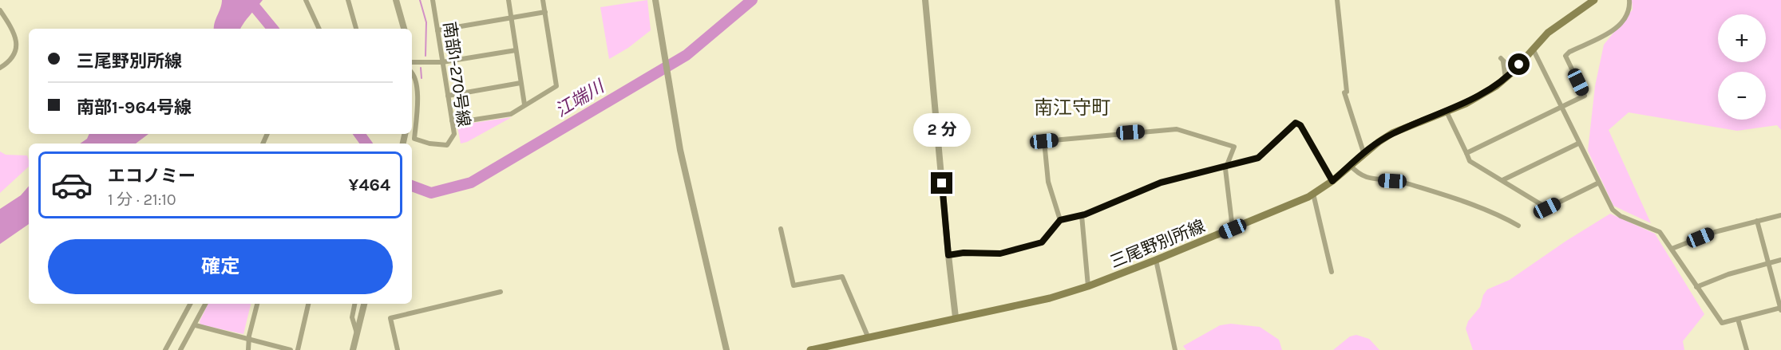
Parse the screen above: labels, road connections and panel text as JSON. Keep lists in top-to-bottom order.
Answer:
{
  "streets": {
    "main road": ["三尾野別所線"],
    "street": ["南部1-270号線"]
  },
  "districts": ["南江守町"],
  "water": ["江端川"],
  "page": {
    "map_buttons": ["+", "−"],
    "banner": ["三尾野別所線", "南部1-964号線"],
    "bubble": "2 分",
    "list": [
      {
        "name": "エコノミー",
        "note": "1 分 · 21:10",
        "value": "¥464"
      }
    ],
    "buttons": "確定"
  }
}
